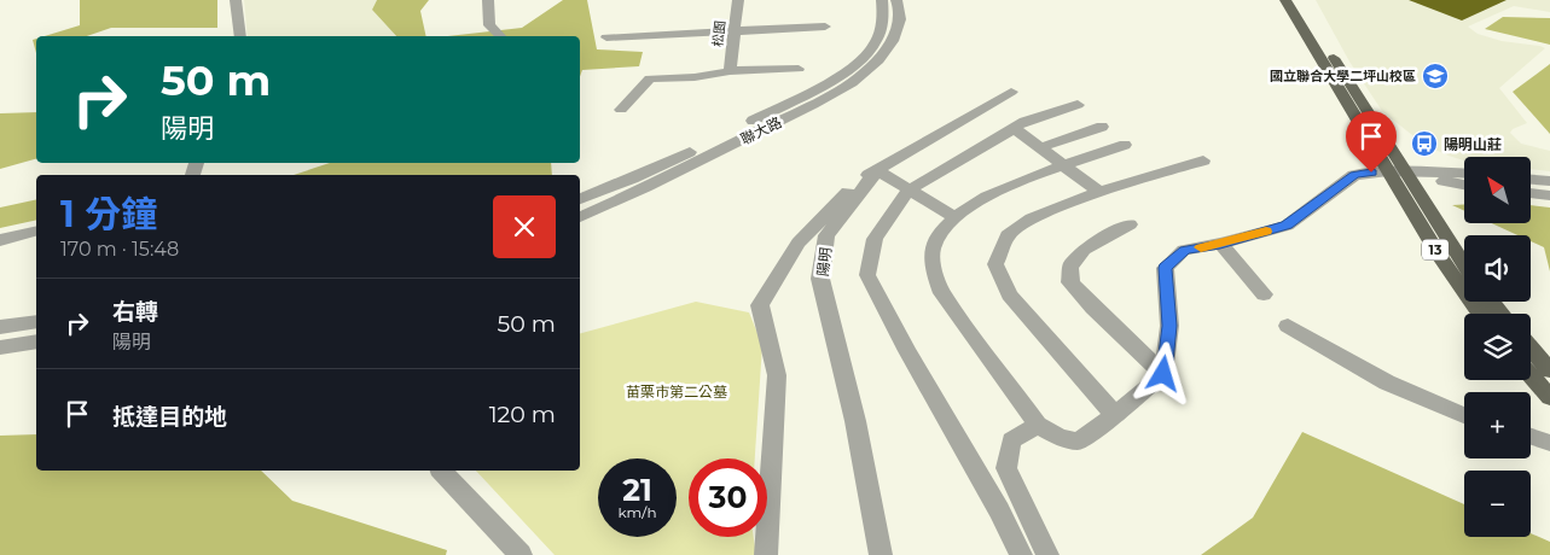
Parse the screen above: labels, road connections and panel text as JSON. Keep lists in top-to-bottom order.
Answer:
{
  "streets": {
    "main road": ["13"],
    "street": ["松園", "聯大路", "陽明"]
  },
  "parks": ["苗栗市第二公墓"],
  "places": {
    "school or university": ["國立聯合大學二坪山校區"],
    "bus stop": ["陽明山莊"]
  },
  "north": "top left",
  "page": {
    "turn": ["50 m", "陽明"],
    "map_buttons": ["+", "−"],
    "heading": ["1 分鐘", "170 m · 15:48"],
    "list": [
      {
        "name": "右轉",
        "note": "陽明",
        "value": "50 m"
      },
      {
        "name": "抵達目的地",
        "value": "120 m"
      }
    ],
    "speed": "21 km/h",
    "limit": "30"
  }
}
